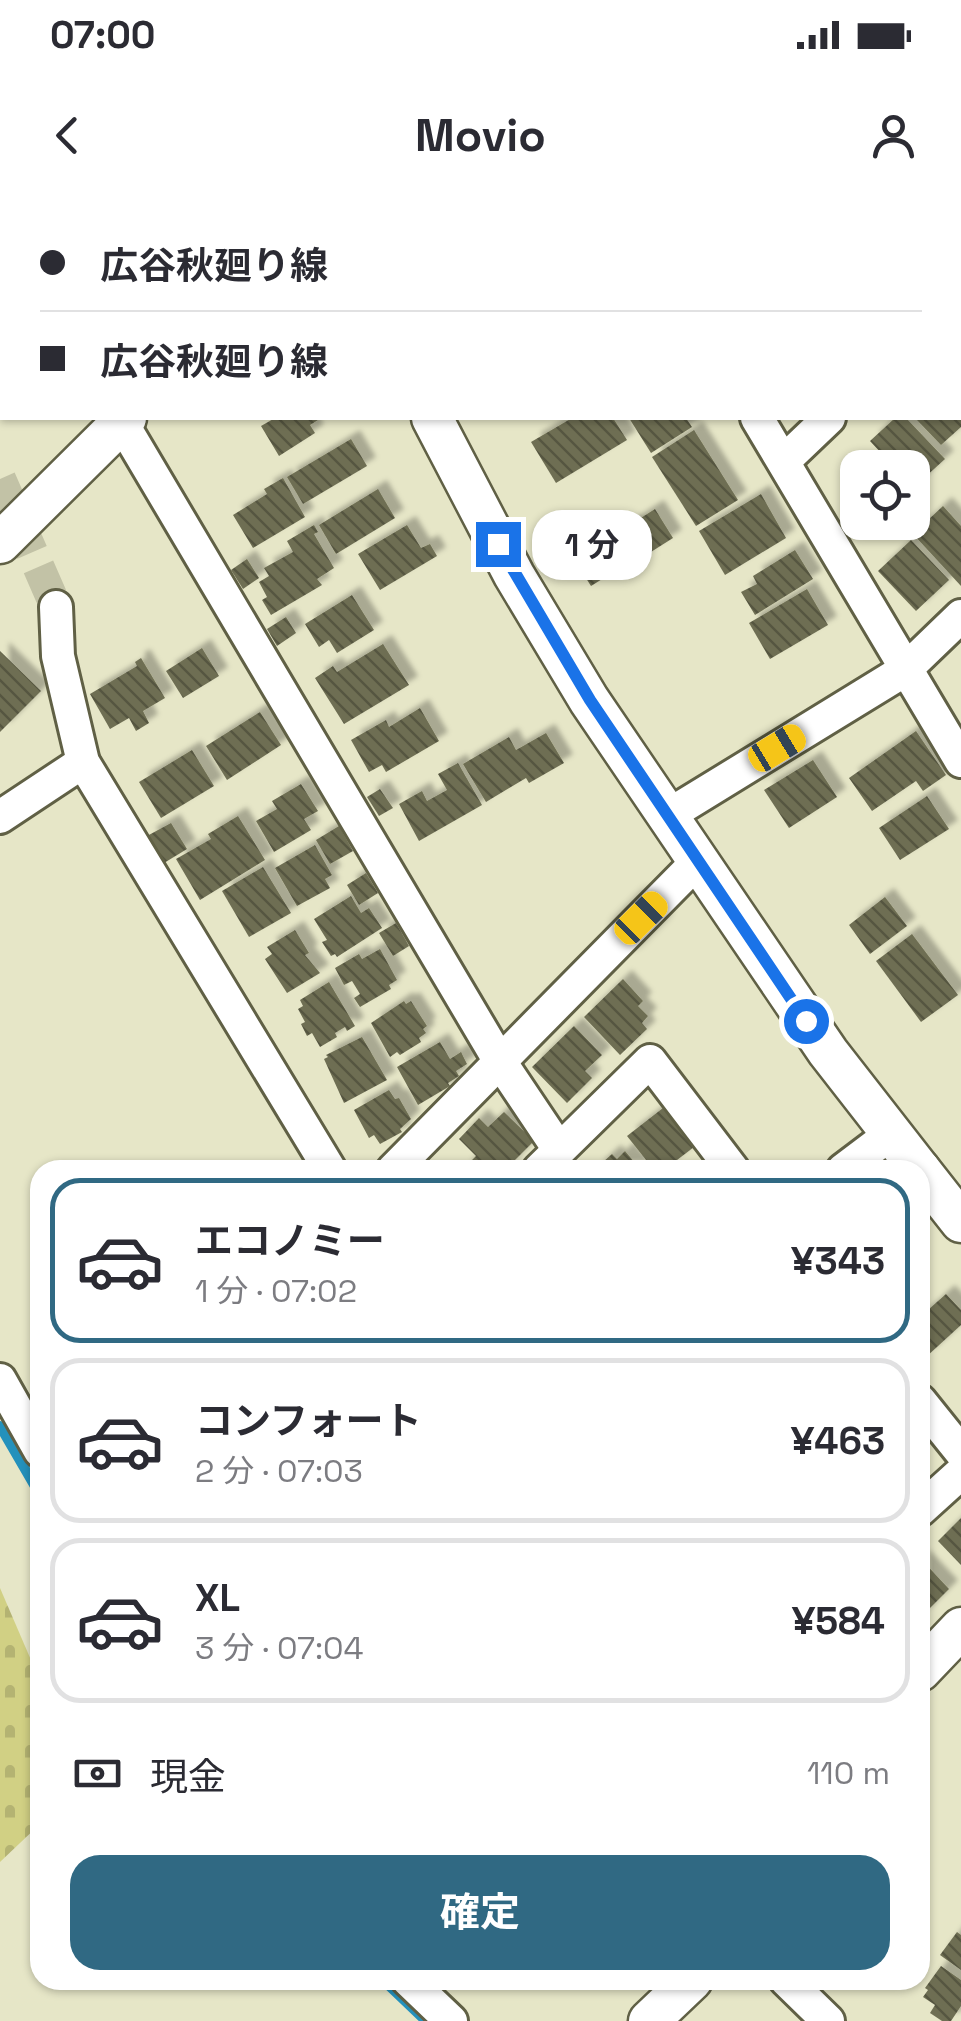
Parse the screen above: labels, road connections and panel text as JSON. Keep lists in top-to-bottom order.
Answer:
{
  "page": {
    "status": "07:00",
    "header": "Movio",
    "banner": ["広谷秋廻り線", "広谷秋廻り線"],
    "bubble": "1 分",
    "list": [
      {
        "name": "エコノミー",
        "note": "1 分 · 07:02",
        "value": "¥343"
      },
      {
        "name": "コンフォート",
        "note": "2 分 · 07:03",
        "value": "¥463"
      },
      {
        "name": "XL",
        "note": "3 分 · 07:04",
        "value": "¥584"
      }
    ],
    "pay": ["現金", "110 m"],
    "buttons": "確定"
  }
}
